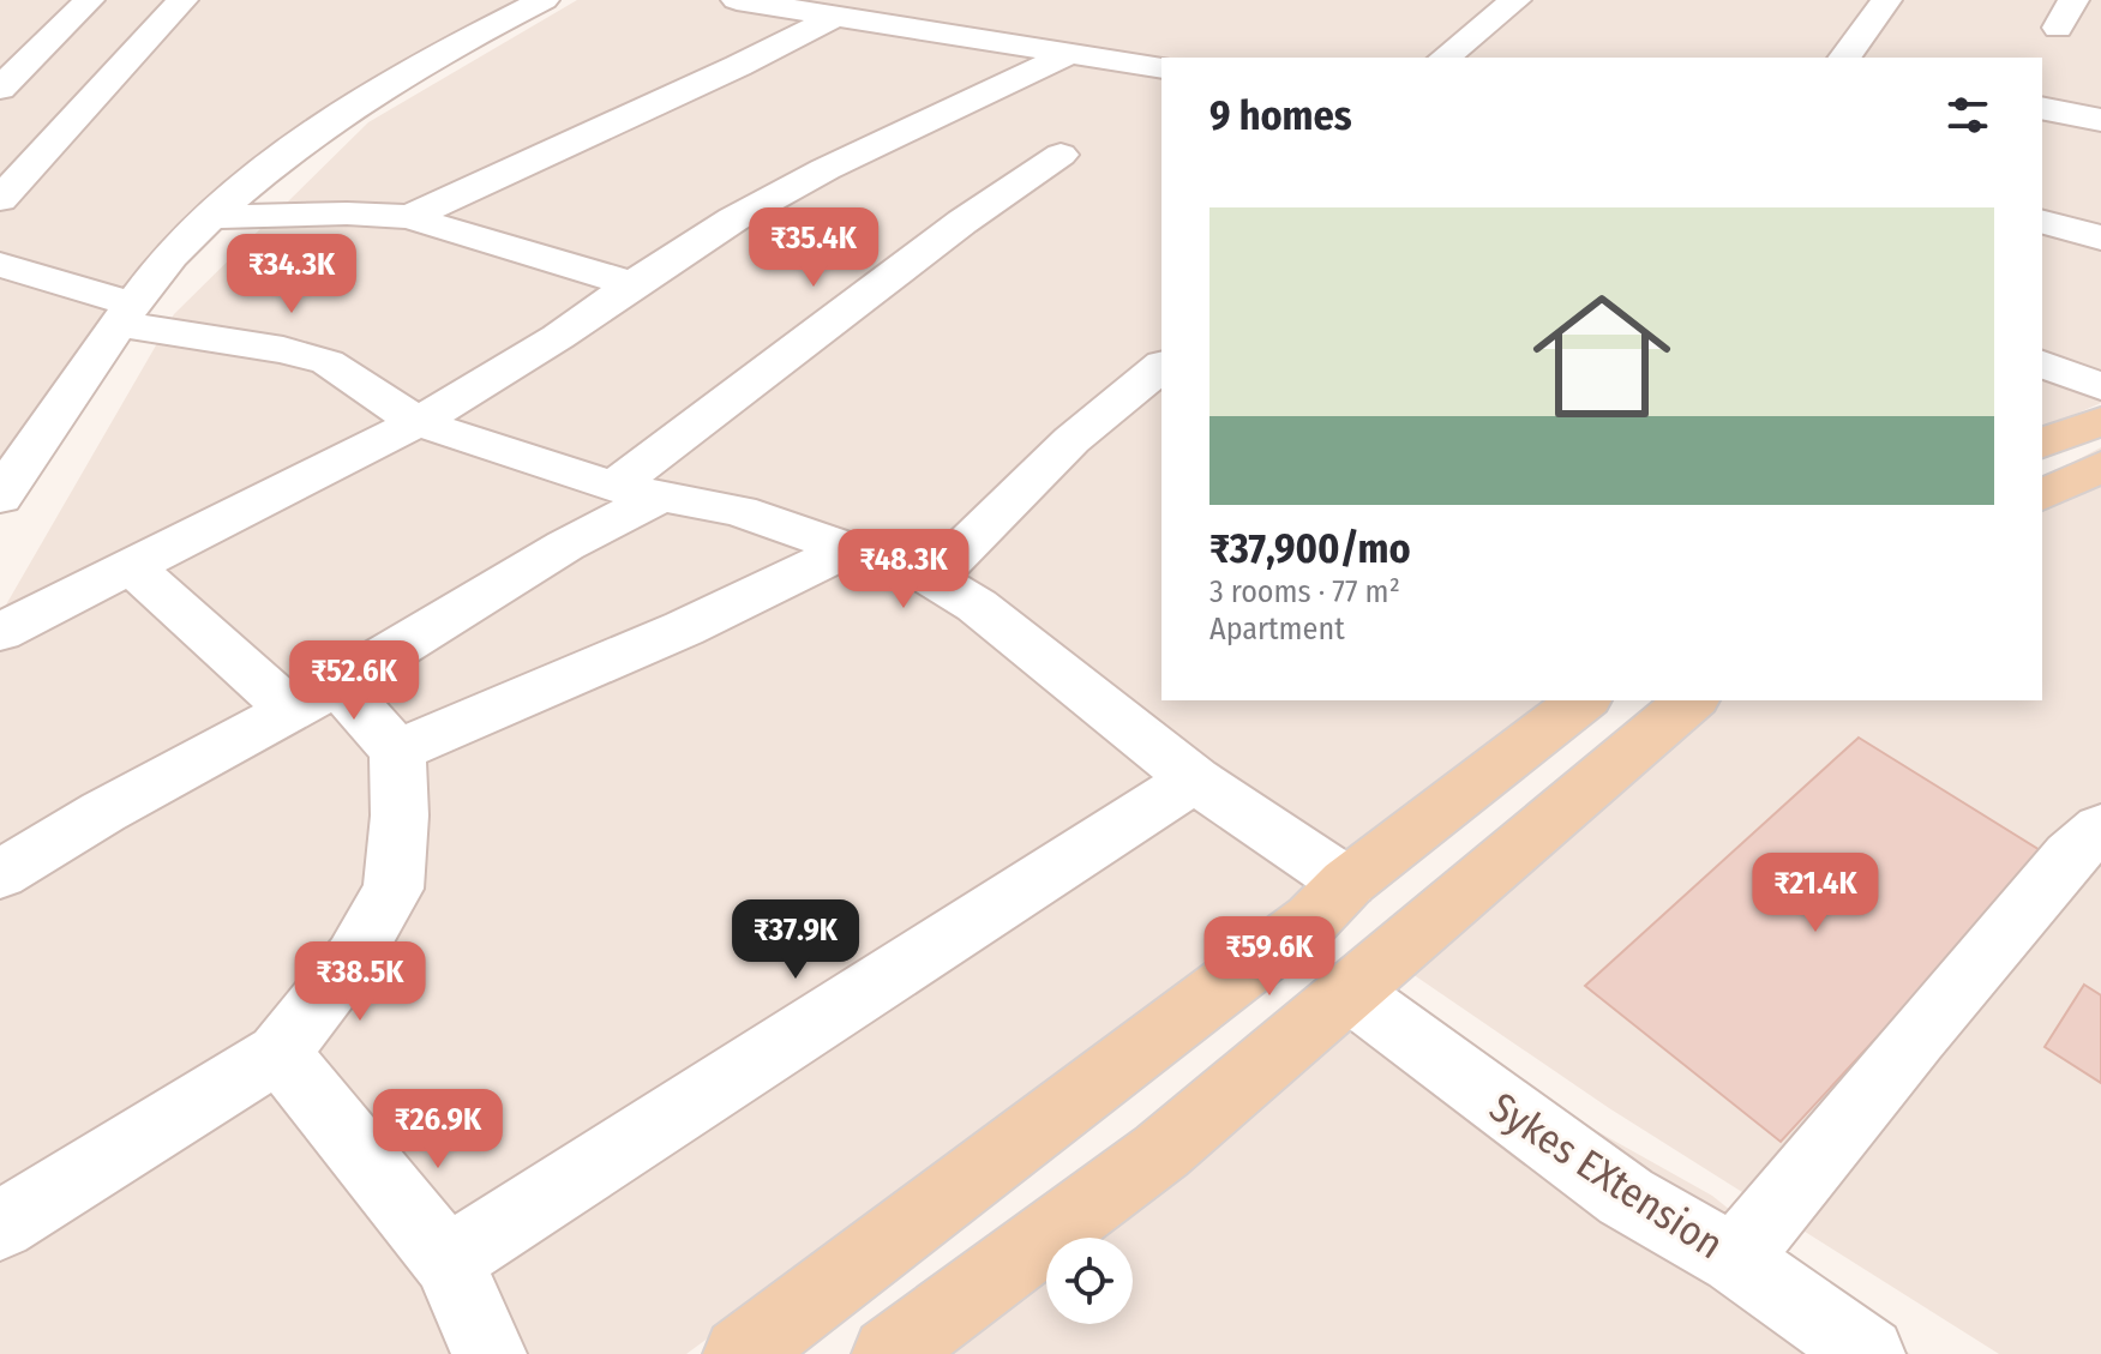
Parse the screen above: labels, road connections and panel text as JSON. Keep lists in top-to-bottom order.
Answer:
{
  "streets": {
    "street": ["Sykes EXtension"]
  },
  "page": {
    "heading": "9 homes",
    "list": [
      {
        "name": "₹37,900/mo",
        "note": "3 rooms · 77 m² · Apartment"
      }
    ],
    "price": [
      "₹35.4K",
      "₹34.3K",
      "₹48.3K",
      "₹52.6K",
      "₹21.4K",
      "₹37.9K",
      "₹59.6K",
      "₹38.5K",
      "₹26.9K"
    ]
  }
}
